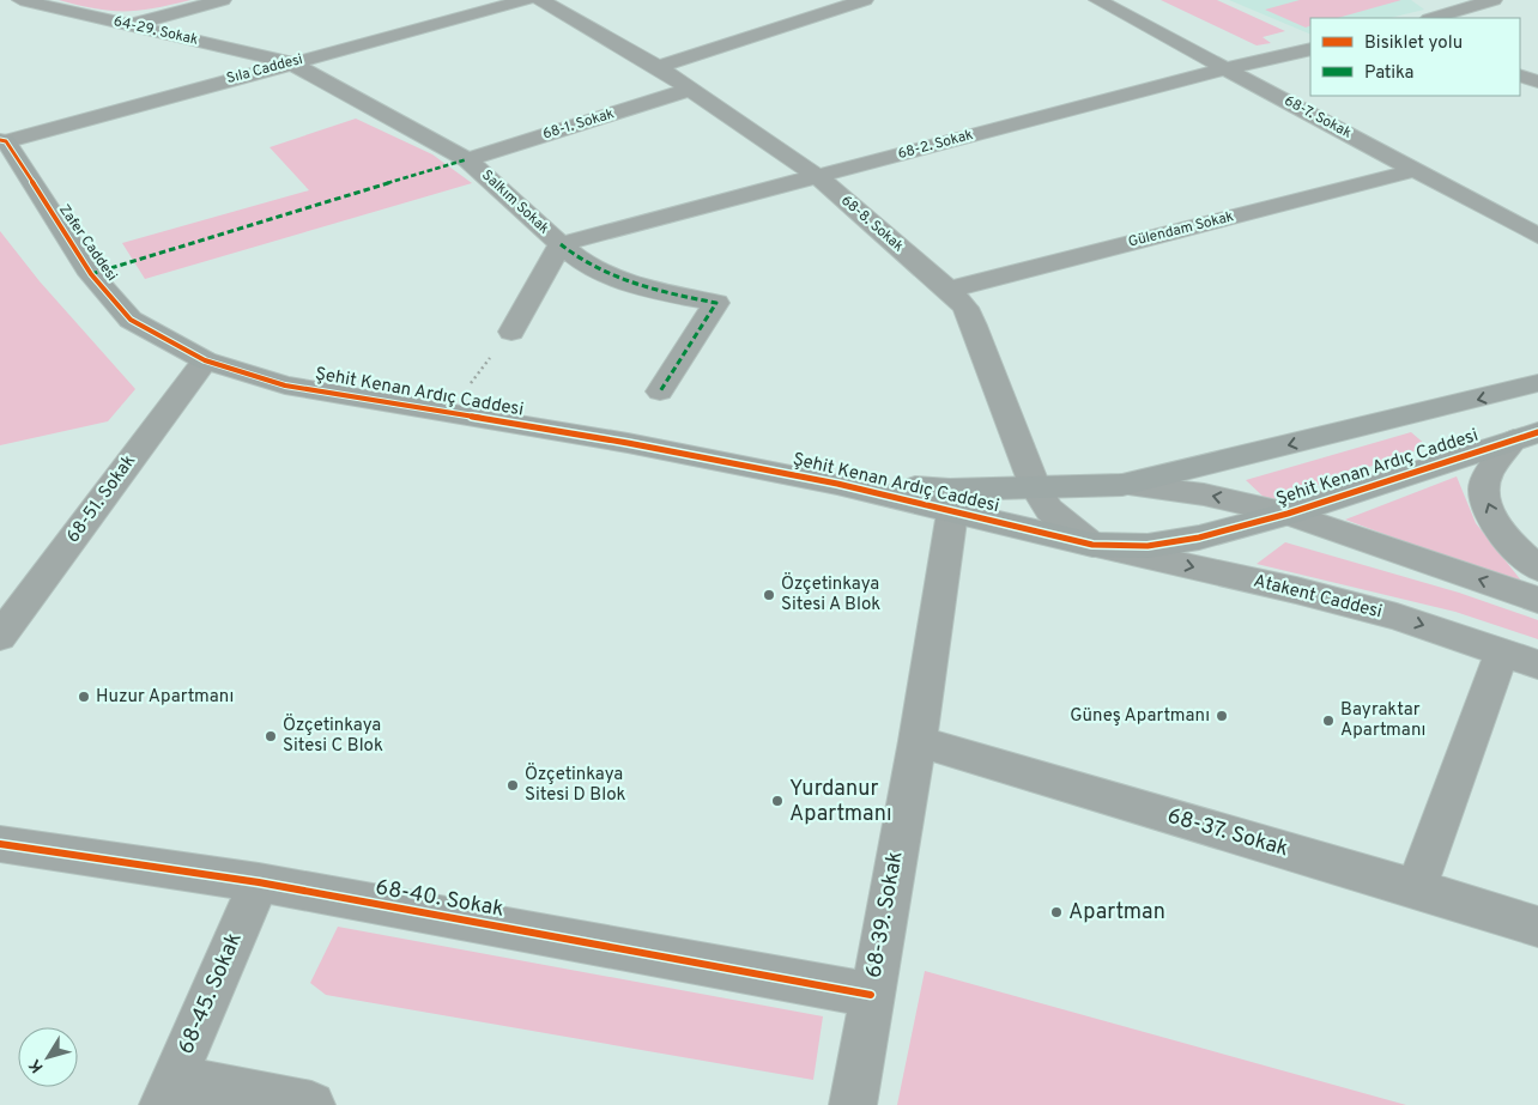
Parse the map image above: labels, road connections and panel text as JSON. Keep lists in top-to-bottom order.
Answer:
{
  "streets": {
    "street": [
      "64-29. Sokak",
      "Sıla Caddesi",
      "68-7. Sokak",
      "68-1. Sokak",
      "68-2. Sokak",
      "Salkım Sokak",
      "68-8. Sokak",
      "Gülendam Sokak",
      "Zafer Caddesi",
      "Şehit Kenan Ardıç Caddesi",
      "68-51. Sokak",
      "Atakent Caddesi",
      "68-37. Sokak",
      "68-40. Sokak",
      "68-39. Sokak",
      "68-45. Sokak"
    ]
  },
  "crossings": [
    ["64-29. Sokak", "Sıla Caddesi"],
    ["64-29. Sokak", "Salkım Sokak"],
    ["Sıla Caddesi", "Salkım Sokak"],
    ["Sıla Caddesi", "Zafer Caddesi"],
    ["68-7. Sokak", "68-2. Sokak"],
    ["68-7. Sokak", "Gülendam Sokak"],
    ["68-1. Sokak", "Salkım Sokak"],
    ["68-1. Sokak", "68-8. Sokak"],
    ["68-2. Sokak", "Salkım Sokak"],
    ["68-2. Sokak", "68-8. Sokak"],
    ["68-8. Sokak", "Gülendam Sokak"],
    ["68-8. Sokak", "Şehit Kenan Ardıç Caddesi"],
    ["68-8. Sokak", "Atakent Caddesi"],
    ["Zafer Caddesi", "Şehit Kenan Ardıç Caddesi"],
    ["Zafer Caddesi", "68-51. Sokak"],
    ["Şehit Kenan Ardıç Caddesi", "68-51. Sokak"],
    ["Şehit Kenan Ardıç Caddesi", "Atakent Caddesi"],
    ["Şehit Kenan Ardıç Caddesi", "68-39. Sokak"],
    ["68-37. Sokak", "68-39. Sokak"],
    ["68-40. Sokak", "68-39. Sokak"],
    ["68-40. Sokak", "68-45. Sokak"]
  ],
  "places": [
    "Özçetinkaya Sitesi A Blok",
    "Huzur Apartmanı",
    "Güneş Apartmanı",
    "Bayraktar Apartmanı",
    "Özçetinkaya Sitesi C Blok",
    "Özçetinkaya Sitesi D Blok",
    "Yurdanur Apartmanı",
    "Apartman"
  ],
  "legend": ["Bisiklet yolu", "Patika"],
  "north": "bottom left"
}
